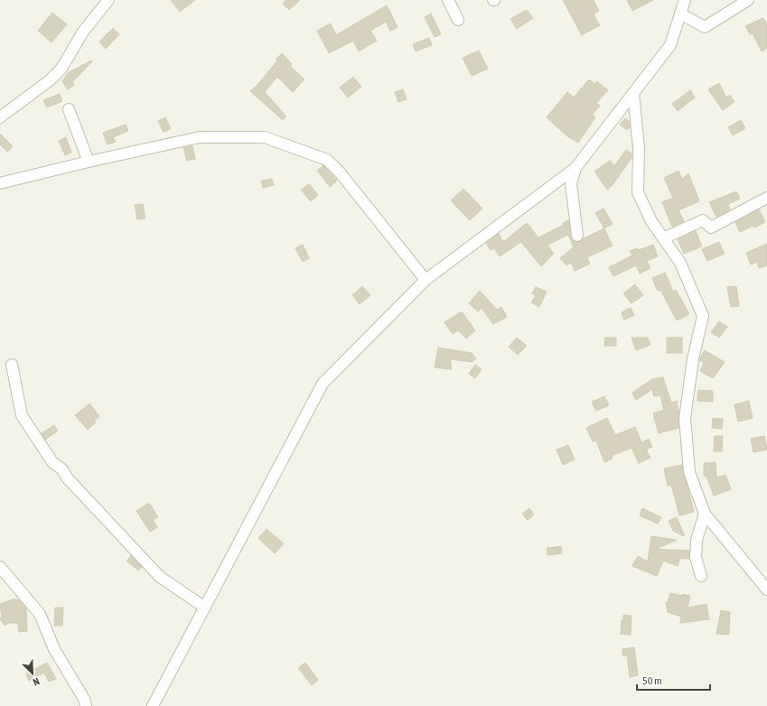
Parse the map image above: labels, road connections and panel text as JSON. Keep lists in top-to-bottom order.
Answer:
{
  "scale_bar": "50 m",
  "north": "bottom right"
}
